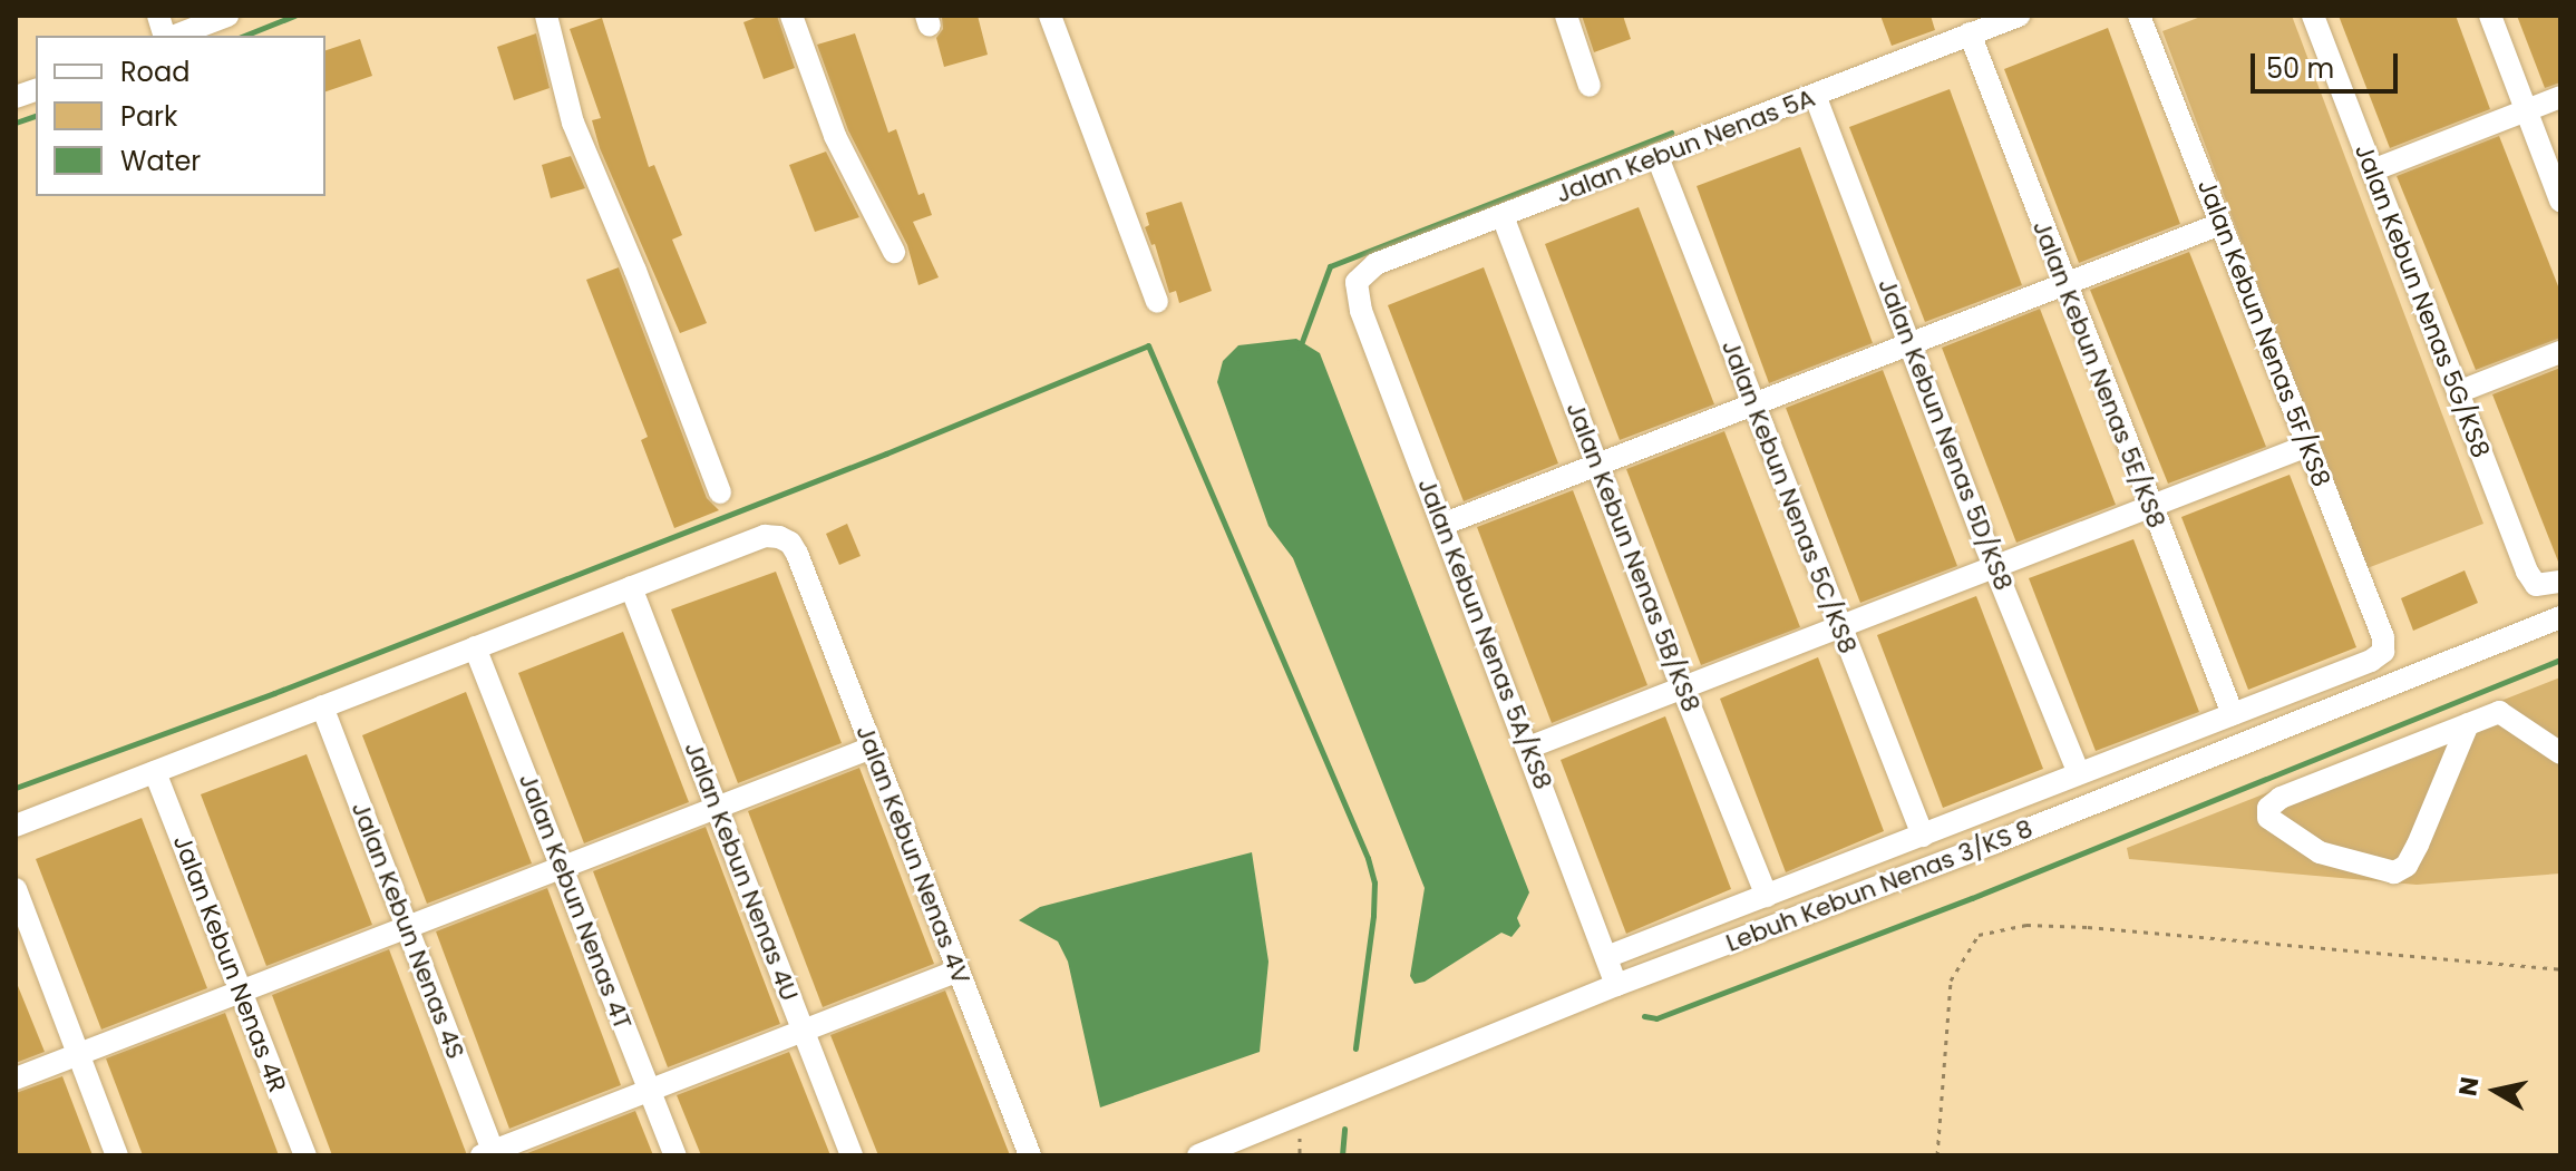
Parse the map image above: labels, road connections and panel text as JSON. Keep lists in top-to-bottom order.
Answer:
{
  "streets": {
    "street": [
      "Jalan Kebun Nenas 5A",
      "Jalan Kebun Nenas 5G/KS8",
      "Jalan Kebun Nenas 5F/KS8",
      "Jalan Kebun Nenas 5E/KS8",
      "Jalan Kebun Nenas 5D/KS8",
      "Jalan Kebun Nenas 5C/KS8",
      "Jalan Kebun Nenas 5B/KS8",
      "Jalan Kebun Nenas 5A/KS8",
      "Jalan Kebun Nenas 4V",
      "Jalan Kebun Nenas 4U",
      "Lebuh Kebun Nenas 3/KS 8",
      "Jalan Kebun Nenas 4T",
      "Jalan Kebun Nenas 4S",
      "Jalan Kebun Nenas 4R"
    ]
  },
  "crossings": [
    ["Jalan Kebun Nenas 5A", "Jalan Kebun Nenas 5E/KS8"],
    ["Jalan Kebun Nenas 5A", "Jalan Kebun Nenas 5D/KS8"],
    ["Jalan Kebun Nenas 5A", "Jalan Kebun Nenas 5C/KS8"],
    ["Jalan Kebun Nenas 5A", "Jalan Kebun Nenas 5B/KS8"],
    ["Jalan Kebun Nenas 5A", "Jalan Kebun Nenas 5A/KS8"],
    ["Jalan Kebun Nenas 5F/KS8", "Jalan Kebun Nenas 5E/KS8"],
    ["Jalan Kebun Nenas 5A/KS8", "Lebuh Kebun Nenas 3/KS 8"],
    ["Jalan Kebun Nenas 4V", "Jalan Kebun Nenas 4U"]
  ],
  "legend": ["Road", "Park", "Water"],
  "scale_bar": "50 m",
  "north": "left"
}
